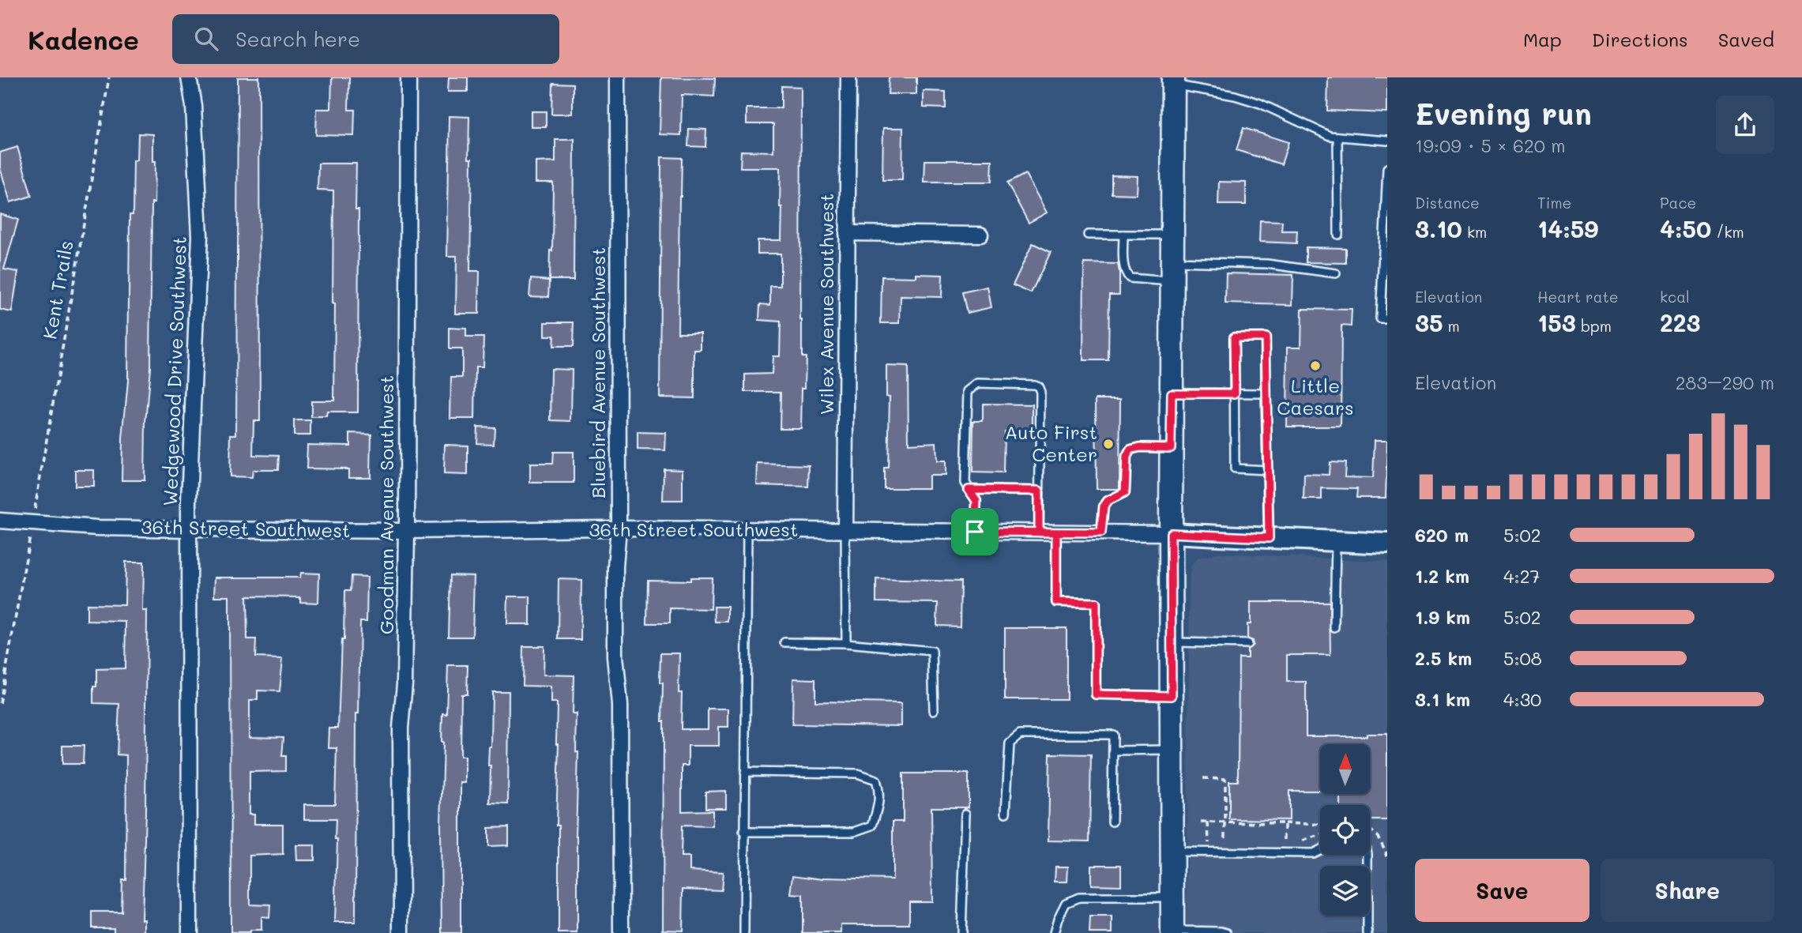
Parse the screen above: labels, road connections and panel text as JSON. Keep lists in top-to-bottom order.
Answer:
{
  "streets": {
    "street": [
      "Wilex Avenue Southwest",
      "Wedgewood Drive Southwest",
      "Bluebird Avenue Southwest",
      "Goodman Avenue Southwest",
      "36th Street Southwest"
    ],
    "path": ["Kent Trails"]
  },
  "crossings": [
    ["Wilex Avenue Southwest", "36th Street Southwest"],
    ["Wedgewood Drive Southwest", "36th Street Southwest"],
    ["Bluebird Avenue Southwest", "36th Street Southwest"],
    ["Goodman Avenue Southwest", "36th Street Southwest"]
  ],
  "places": ["Little Caesars", "Auto First Center"],
  "north": "top",
  "page": {
    "header": "Kadence",
    "search": "Search here",
    "nav": ["Map", "Directions", "Saved"],
    "heading": ["Evening run", "19:09 · 5 × 620 m"],
    "stats": [
      ["Distance", "3.10 km"],
      ["Time", "14:59"],
      ["Pace", "4:50 /km"],
      ["Elevation", "35 m"],
      ["Heart rate", "153 bpm"],
      ["kcal", "223"]
    ],
    "chart": ["Elevation", "283–290 m"],
    "list": [
      {
        "name": "620 m",
        "note": "5:02"
      },
      {
        "name": "1.2 km",
        "note": "4:27"
      },
      {
        "name": "1.9 km",
        "note": "5:02"
      },
      {
        "name": "2.5 km",
        "note": "5:08"
      },
      {
        "name": "3.1 km",
        "note": "4:30"
      }
    ],
    "buttons": ["Save", "Share"]
  }
}
